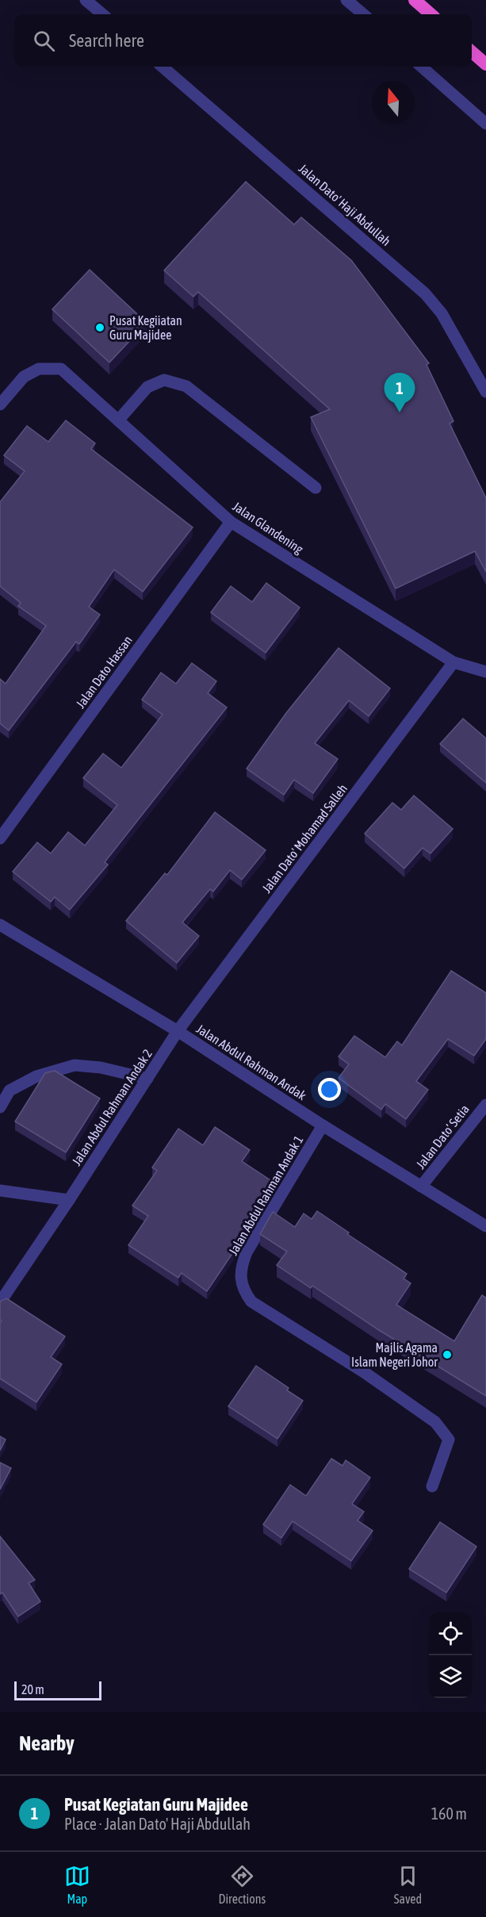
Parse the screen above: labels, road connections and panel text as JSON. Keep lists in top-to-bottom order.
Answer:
{
  "streets": {
    "street": [
      "Jalan Dato' Haji Abdullah",
      "Jalan Glandening",
      "Jalan Dato Hassan",
      "Jalan Dato' Mohamad Salleh",
      "Jalan Abdul Rahman Andak",
      "Jalan Abdul Rahman Andak 2",
      "Jalan Dato’ Setia",
      "Jalan Abdul Rahman Andak 1"
    ]
  },
  "crossings": [
    ["Jalan Glandening", "Jalan Dato Hassan"],
    ["Jalan Glandening", "Jalan Dato' Mohamad Salleh"],
    ["Jalan Dato' Mohamad Salleh", "Jalan Abdul Rahman Andak"],
    ["Jalan Dato' Mohamad Salleh", "Jalan Abdul Rahman Andak 2"],
    ["Jalan Abdul Rahman Andak", "Jalan Abdul Rahman Andak 2"],
    ["Jalan Abdul Rahman Andak", "Jalan Dato’ Setia"],
    ["Jalan Abdul Rahman Andak", "Jalan Abdul Rahman Andak 1"]
  ],
  "places": ["Pusat Kegiiatan Guru Majidee", "Majlis Agama Islam Negeri Johor"],
  "scale_bar": "20 m",
  "north": "top",
  "page": {
    "search": "Search here",
    "pins": "1",
    "scale": "20 m",
    "heading": "Nearby",
    "list": [
      {
        "mark": "1",
        "name": "Pusat Kegiatan Guru Majidee",
        "note": "Place · Jalan Dato' Haji Abdullah",
        "value": "160 m"
      }
    ],
    "nav": ["Map", "Directions", "Saved"]
  }
}
